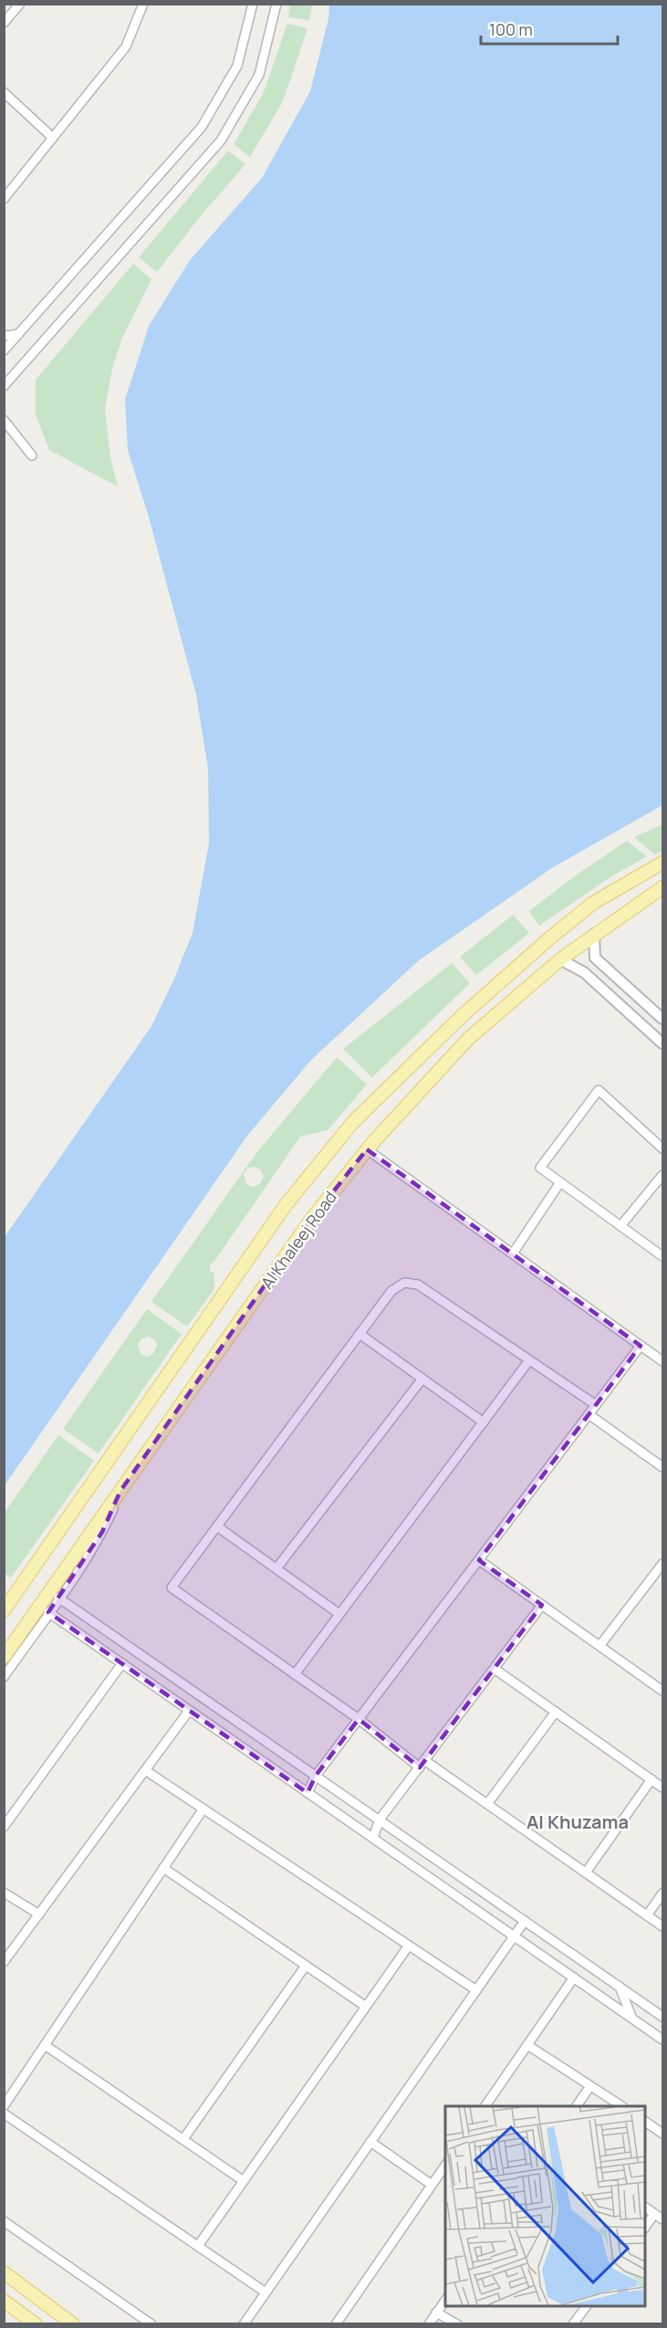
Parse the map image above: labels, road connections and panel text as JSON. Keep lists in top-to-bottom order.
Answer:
{
  "streets": {
    "main road": ["Al Khaleej Road"]
  },
  "districts": ["Al Khuzama"],
  "scale_bar": "100 m"
}
